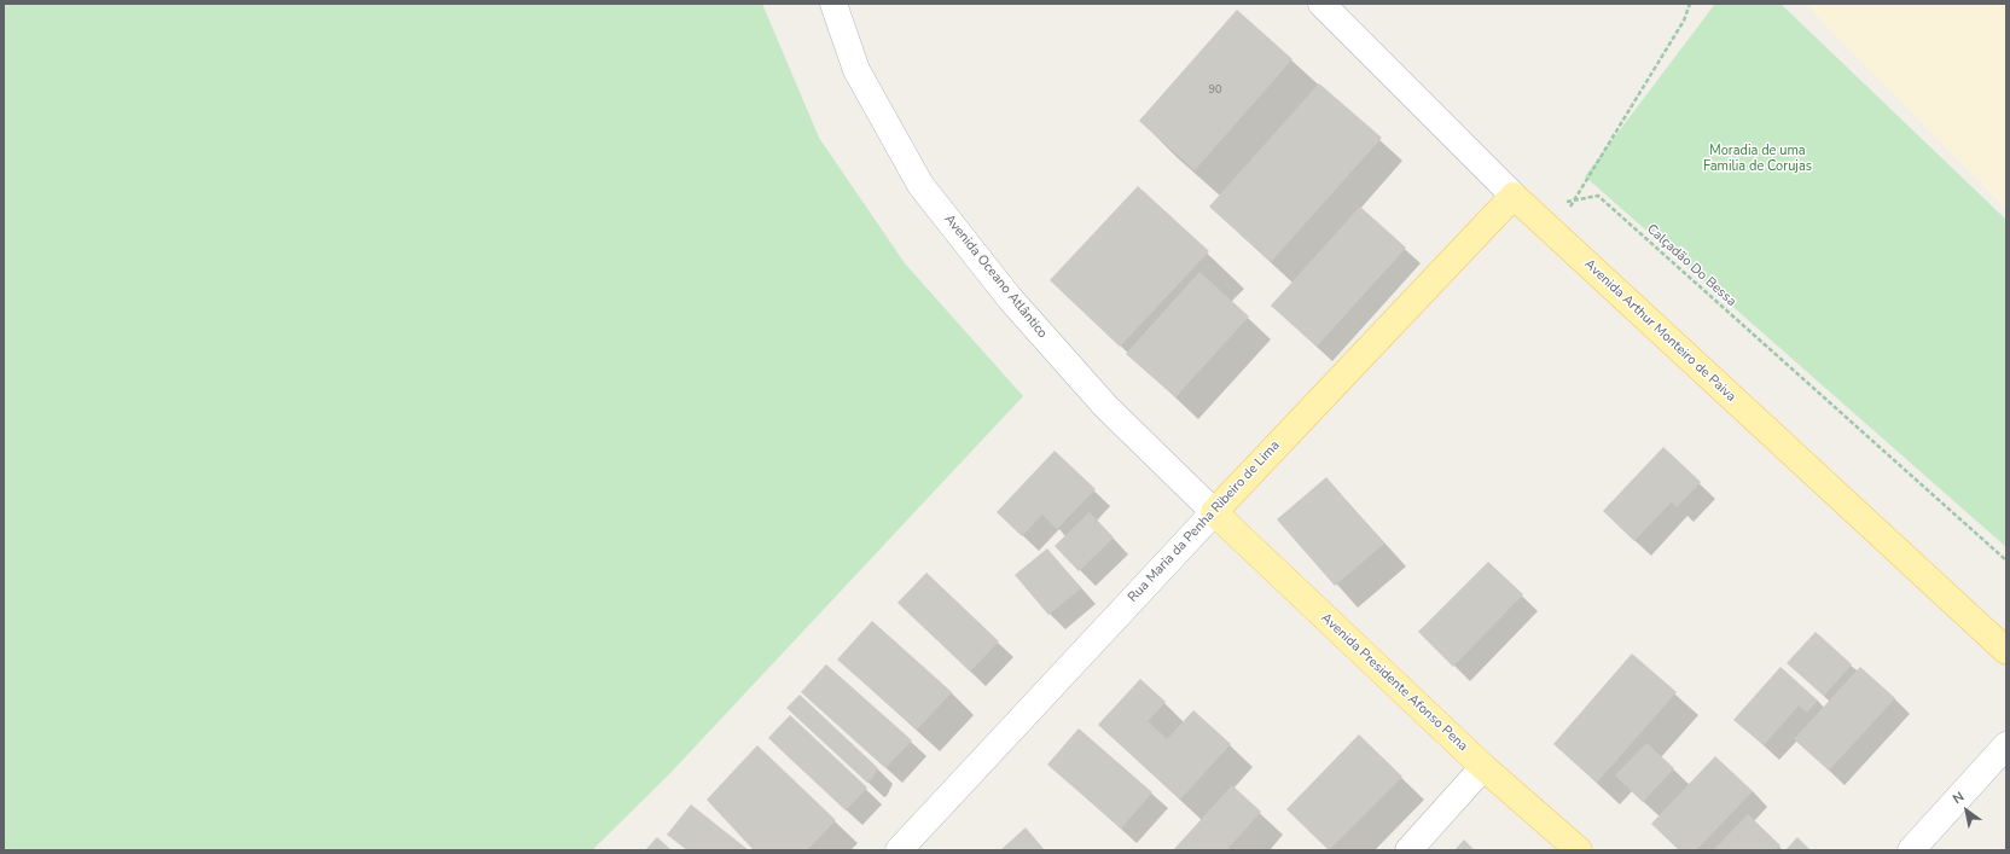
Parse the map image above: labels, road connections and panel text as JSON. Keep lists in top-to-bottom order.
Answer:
{
  "streets": {
    "main road": ["Avenida Arthur Monteiro de Paiva", "Rua Maria da Penha Ribeiro de Lima", "Avenida Presidente Afonso Pena"],
    "street": ["Avenida Oceano Atlântico"],
    "path": ["Calçadão Do Bessa"]
  },
  "crossings": [
    ["Avenida Oceano Atlântico", "Rua Maria da Penha Ribeiro de Lima"],
    ["Avenida Oceano Atlântico", "Avenida Presidente Afonso Pena"],
    ["Avenida Arthur Monteiro de Paiva", "Rua Maria da Penha Ribeiro de Lima"],
    ["Rua Maria da Penha Ribeiro de Lima", "Avenida Presidente Afonso Pena"]
  ],
  "parks": ["Moradia de uma Familia de Corujas"],
  "house_numbers": ["90"],
  "north": "top left"
}
